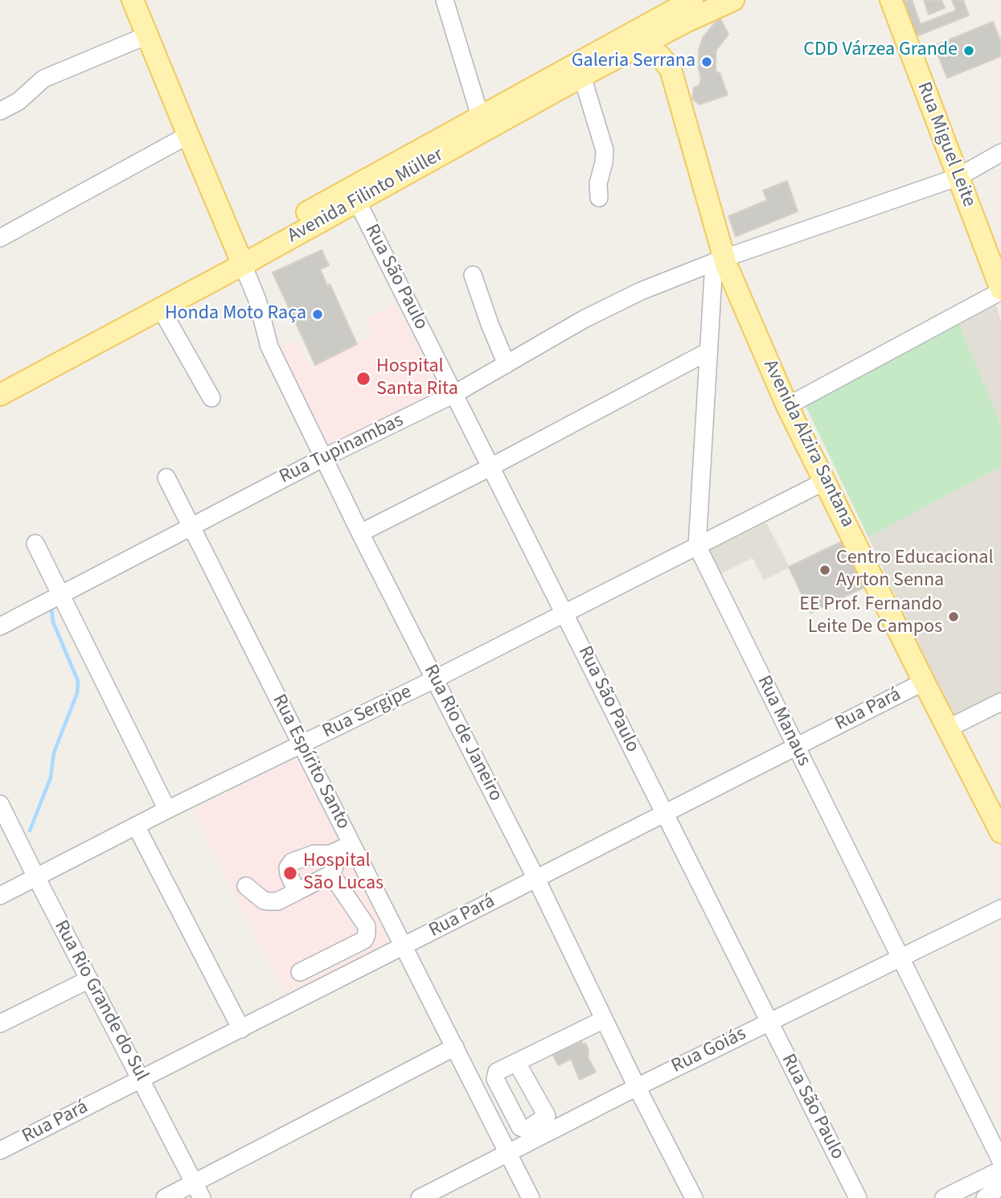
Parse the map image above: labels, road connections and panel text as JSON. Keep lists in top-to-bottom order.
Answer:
{
  "streets": {
    "main road": ["Rua Miguel Leite", "Avenida Filinto Müller", "Avenida Alzira Santana"],
    "street": [
      "Rua São Paulo",
      "Rua Tupinambas",
      "Rua Pará",
      "Rua Sergipe",
      "Rua Manaus",
      "Rua Rio de Janeiro",
      "Rua Espírito Santo",
      "Rua Rio Grande do Sul",
      "Rua Goiás"
    ]
  },
  "crossings": [
    ["Rua Miguel Leite", "Rua Tupinambas"],
    ["Avenida Filinto Müller", "Rua São Paulo"],
    ["Avenida Filinto Müller", "Avenida Alzira Santana"],
    ["Avenida Filinto Müller", "Rua Rio de Janeiro"],
    ["Rua São Paulo", "Rua Tupinambas"],
    ["Rua São Paulo", "Rua Pará"],
    ["Rua São Paulo", "Rua Sergipe"],
    ["Rua São Paulo", "Rua Goiás"],
    ["Avenida Alzira Santana", "Rua Tupinambas"],
    ["Avenida Alzira Santana", "Rua Pará"],
    ["Avenida Alzira Santana", "Rua Sergipe"],
    ["Avenida Alzira Santana", "Rua Manaus"],
    ["Rua Tupinambas", "Rua Manaus"],
    ["Rua Tupinambas", "Rua Rio de Janeiro"],
    ["Rua Tupinambas", "Rua Espírito Santo"],
    ["Rua Pará", "Rua Manaus"],
    ["Rua Pará", "Rua Rio de Janeiro"],
    ["Rua Pará", "Rua Espírito Santo"],
    ["Rua Pará", "Rua Rio Grande do Sul"],
    ["Rua Sergipe", "Rua Manaus"],
    ["Rua Sergipe", "Rua Rio de Janeiro"],
    ["Rua Sergipe", "Rua Espírito Santo"],
    ["Rua Sergipe", "Rua Rio Grande do Sul"],
    ["Rua Manaus", "Rua Goiás"],
    ["Rua Rio de Janeiro", "Rua Goiás"],
    ["Rua Espírito Santo", "Rua Goiás"]
  ],
  "places": [
    "CDD Várzea Grande",
    "Galeria Serrana",
    "Honda Moto Raça",
    "Hospital Santa Rita",
    "Centro Educacional Ayrton Senna",
    "EE Prof. Fernando Leite De Campos",
    "Hospital São Lucas"
  ]
}
